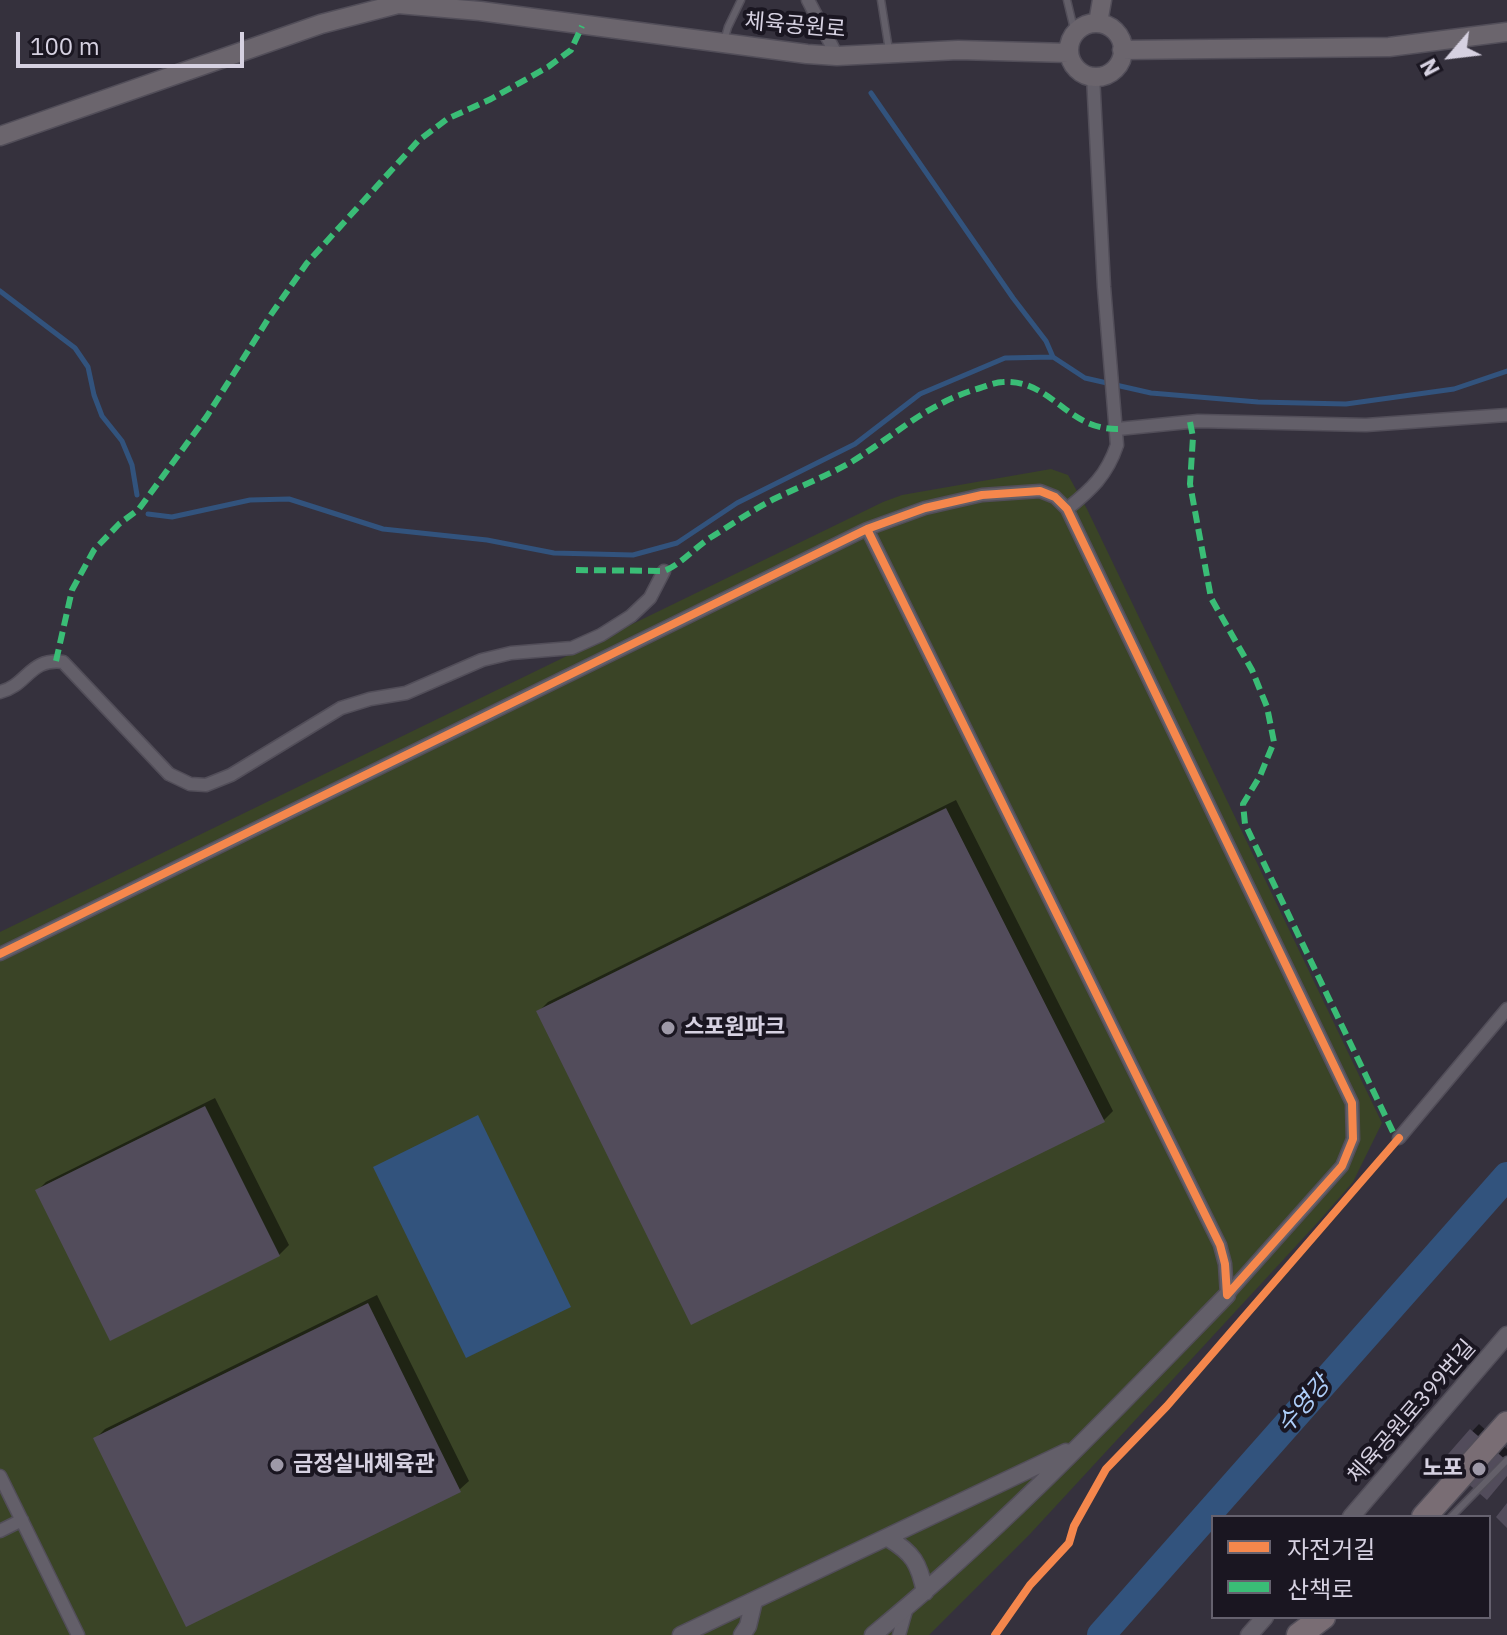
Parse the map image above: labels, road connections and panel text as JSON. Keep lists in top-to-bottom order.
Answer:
{
  "streets": {
    "main road": ["체육공원로"],
    "street": ["체육공원로399번길"]
  },
  "water": ["수영강"],
  "places": ["스포원파크", "금정실내체육관", "노포"],
  "legend": ["자전거길", "산책로"],
  "scale_bar": "100 m",
  "north": "bottom left"
}
